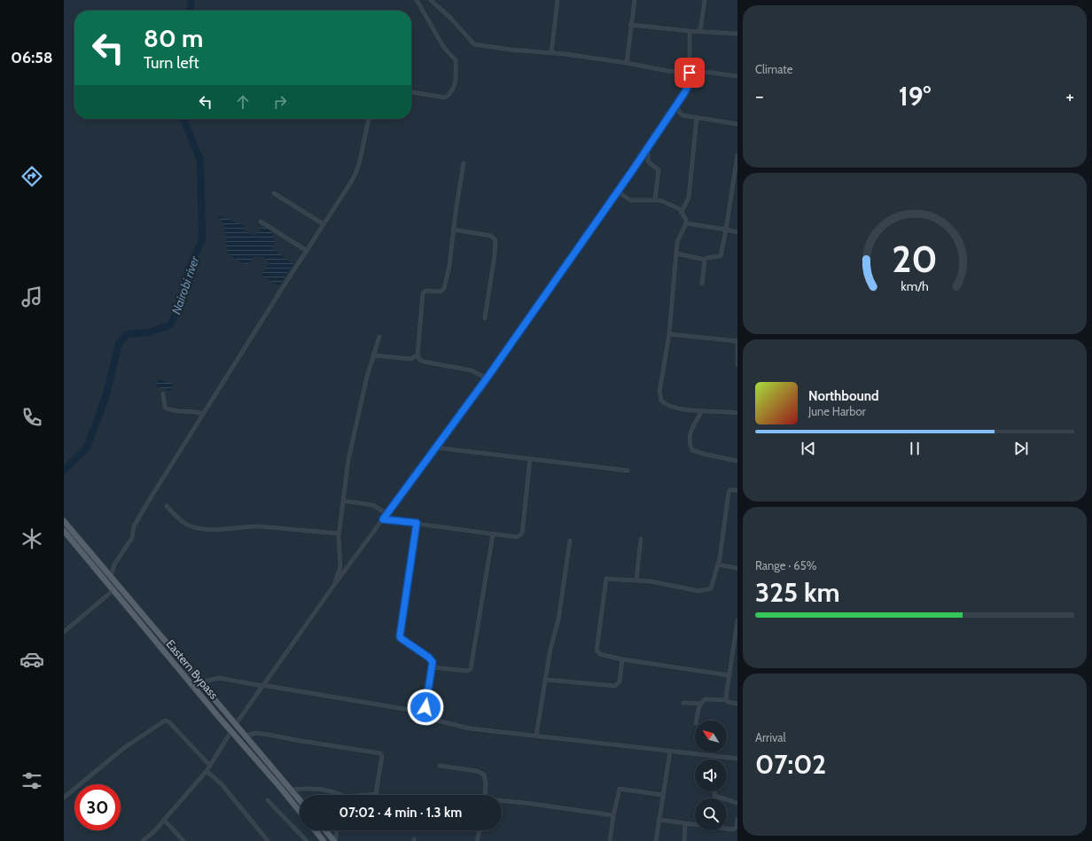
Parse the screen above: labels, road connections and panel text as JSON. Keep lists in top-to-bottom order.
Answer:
{
  "streets": {
    "main road": ["Eastern Bypass"]
  },
  "water": ["Nairobi river"],
  "north": "top left",
  "page": {
    "tabs": "06:58",
    "tile": [
      "Climate",
      ["Range · 65%", "325 km"],
      ["Arrival", "07:02"]
    ],
    "turn": ["80 m", "Turn left"],
    "heat": ["−", "19°", "+"],
    "song": ["Northbound", "June Harbor"],
    "limit": "30",
    "trip": "07:02 · 4 min · 1.3 km",
    "gauge": ["20", "km/h"]
  }
}
